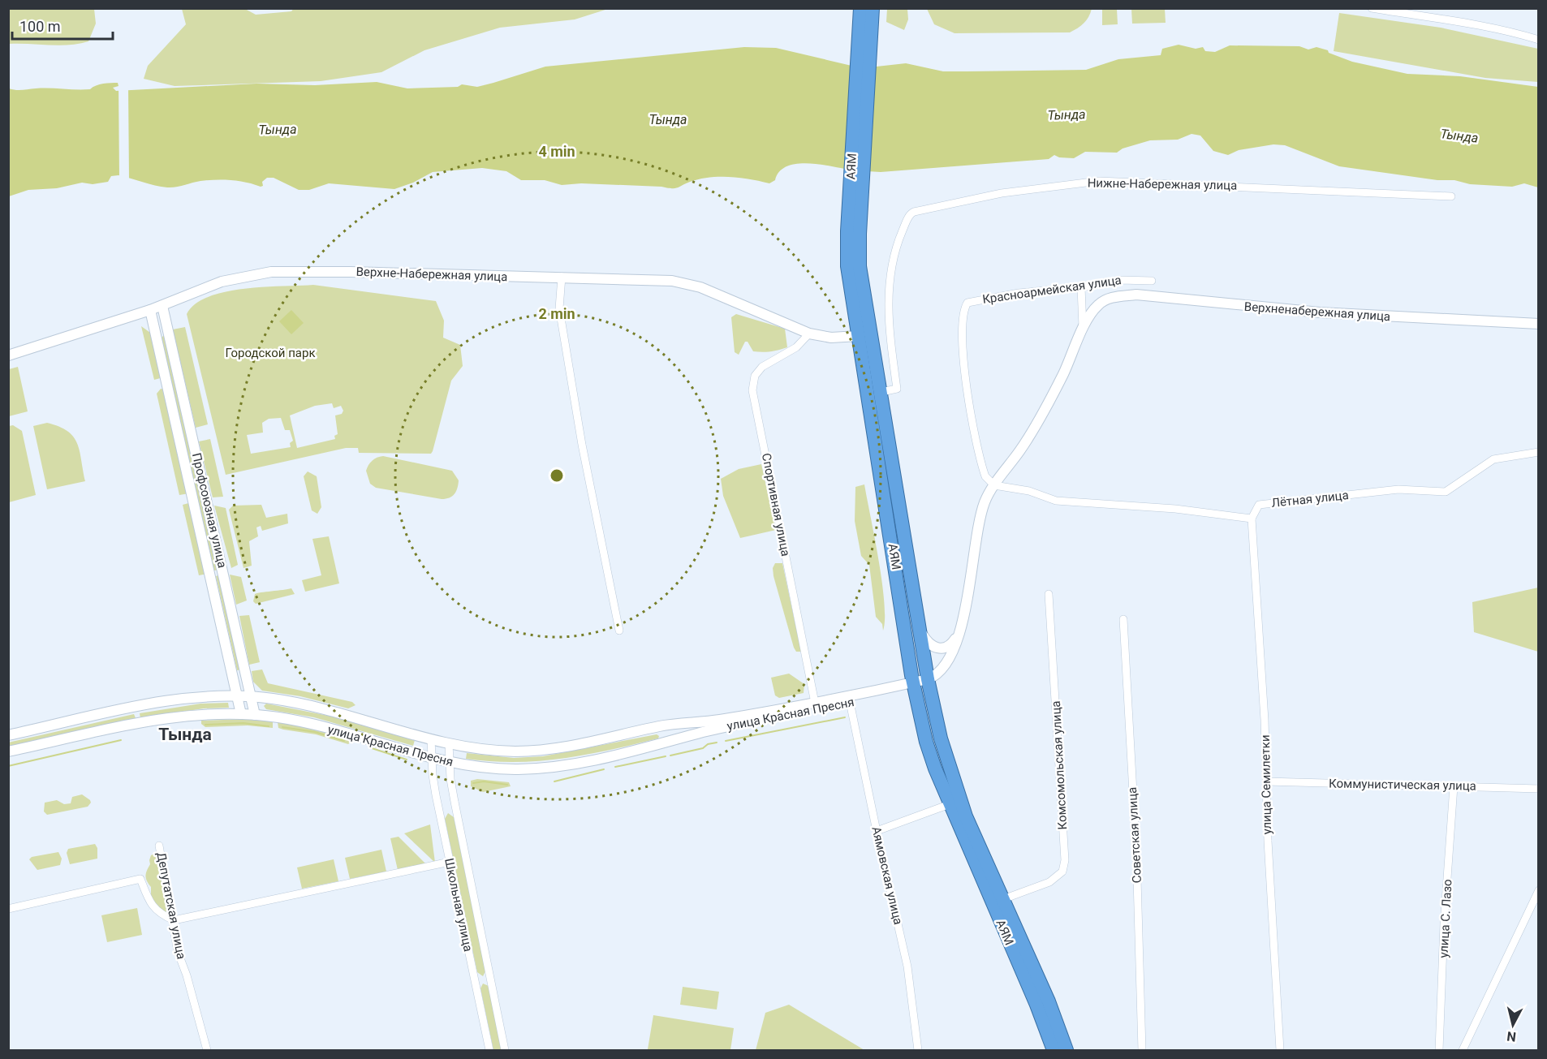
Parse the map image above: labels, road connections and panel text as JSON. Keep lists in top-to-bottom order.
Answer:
{
  "streets": {
    "highway": ["АЯМ"],
    "street": [
      "Нижне-Набережная улица",
      "Верхне-Набережная улица",
      "Красноармейская улица",
      "Верхненабережная улица",
      "Лётная улица",
      "Спортивная улица",
      "Профсоюзная улица",
      "улица Красная Пресня",
      "Комсомольская улица",
      "улица Семилетки",
      "Коммунистическая улица",
      "Советская улица",
      "Аямовская улица",
      "Школьная улица",
      "Депутатская улица",
      "улица С. Лазо"
    ]
  },
  "crossings": [
    ["АЯМ", "Нижне-Набережная улица"],
    ["АЯМ", "Верхне-Набережная улица"],
    ["АЯМ", "Красноармейская улица"],
    ["АЯМ", "улица Красная Пресня"],
    ["АЯМ", "Комсомольская улица"],
    ["Верхне-Набережная улица", "Спортивная улица"],
    ["Верхне-Набережная улица", "Профсоюзная улица"],
    ["Красноармейская улица", "Верхненабережная улица"],
    ["Лётная улица", "улица Семилетки"],
    ["Спортивная улица", "улица Красная Пресня"],
    ["Профсоюзная улица", "улица Красная Пресня"],
    ["улица Красная Пресня", "Аямовская улица"],
    ["улица Красная Пресня", "Школьная улица"],
    ["улица Семилетки", "Коммунистическая улица"],
    ["Коммунистическая улица", "улица С. Лазо"]
  ],
  "districts": ["Тында"],
  "water": ["Тында"],
  "parks": ["Городской парк"],
  "scale_bar": "100 m",
  "north": "bottom",
  "rings": ["4 min", "2 min"]
}
